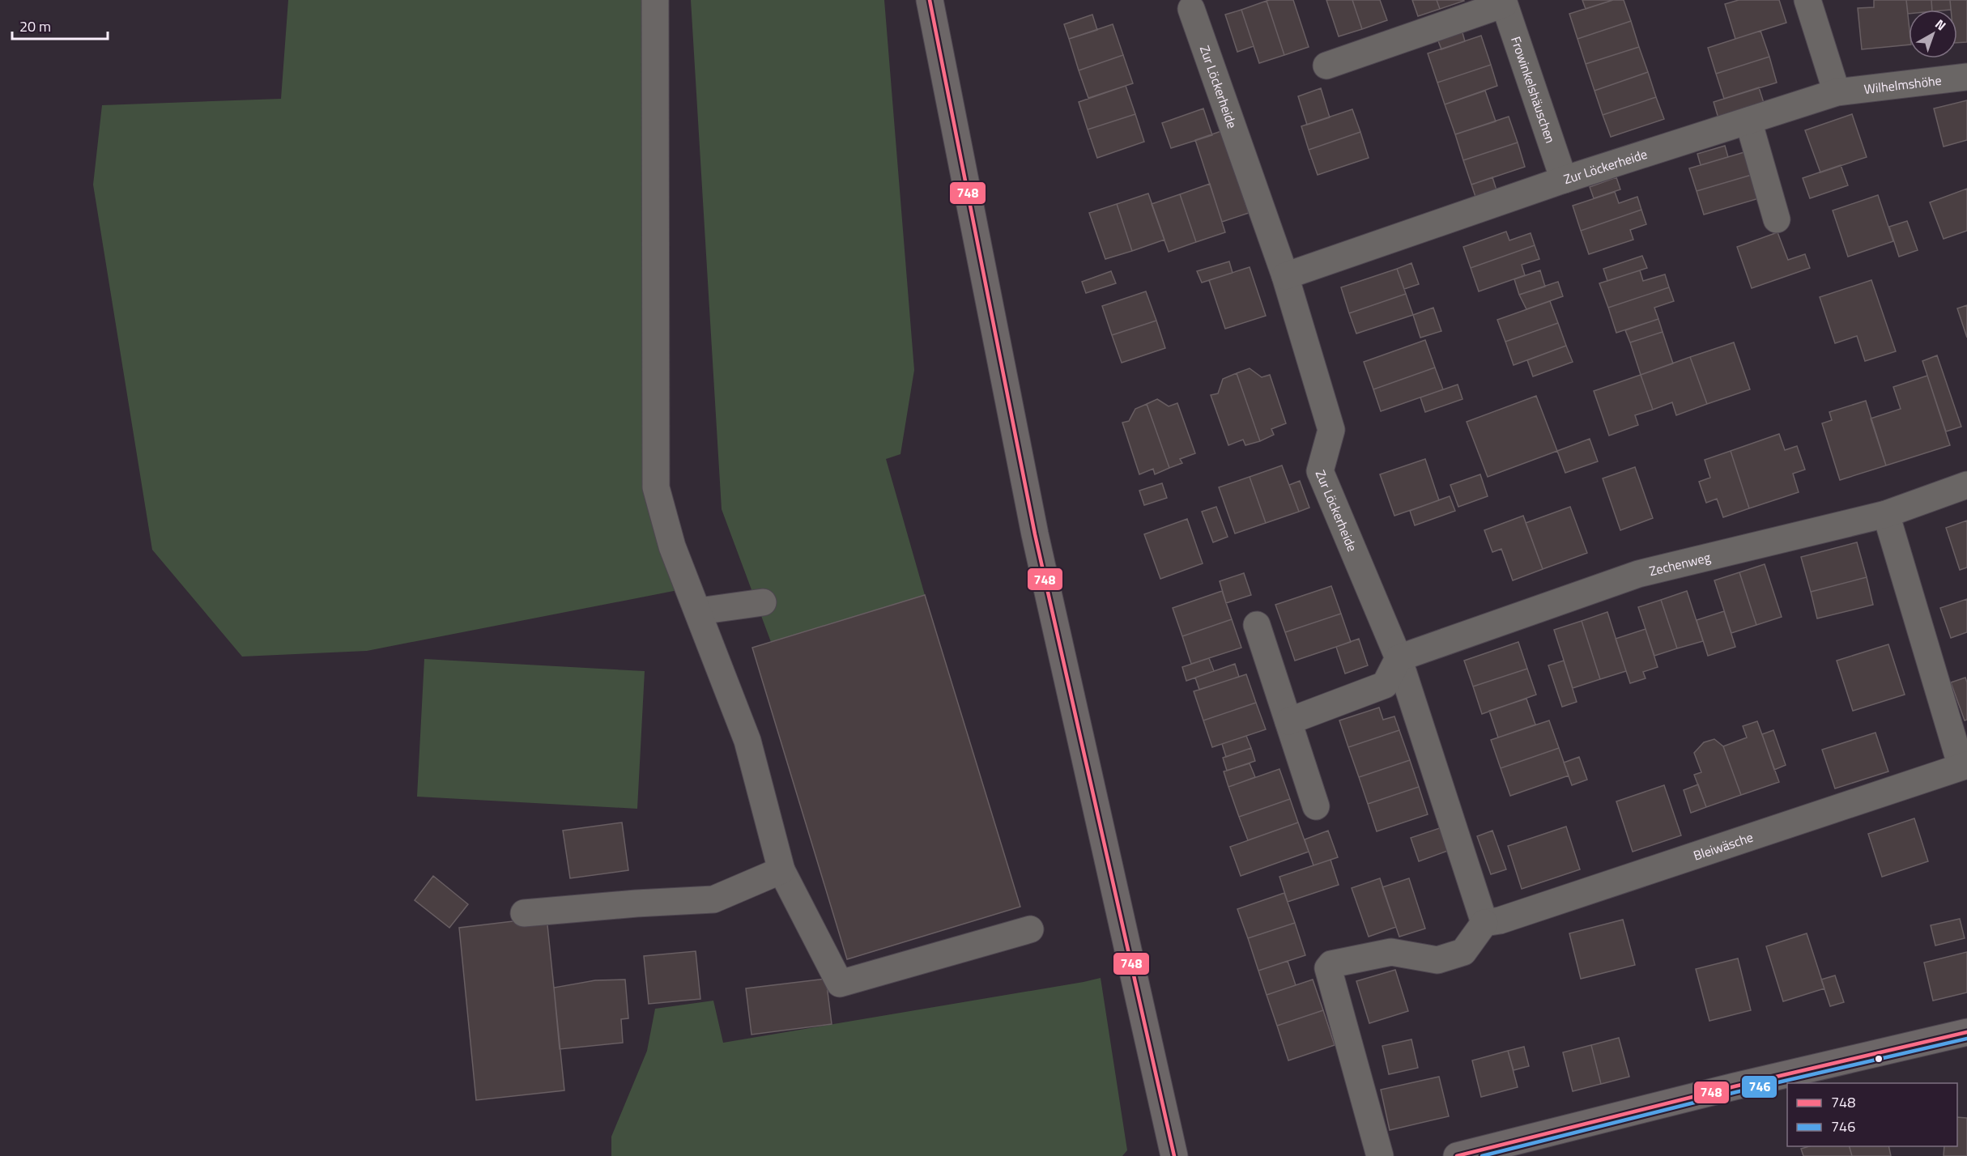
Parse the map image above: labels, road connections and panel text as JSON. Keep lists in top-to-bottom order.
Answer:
{
  "streets": {
    "street": [
      "Wilhelmshöhe",
      "Zur Löckerheide",
      "Frowinkelshäuschen",
      "Zechenweg",
      "Bleiwäsche"
    ]
  },
  "crossings": [
    ["Wilhelmshöhe", "Zur Löckerheide"],
    ["Zur Löckerheide", "Frowinkelshäuschen"],
    ["Zur Löckerheide", "Zechenweg"],
    ["Zur Löckerheide", "Bleiwäsche"],
    ["Zechenweg", "Bleiwäsche"]
  ],
  "lines": ["transit line 748", "transit line 746"],
  "legend": ["748", "746"],
  "scale_bar": "20 m",
  "north": "top right"
}
